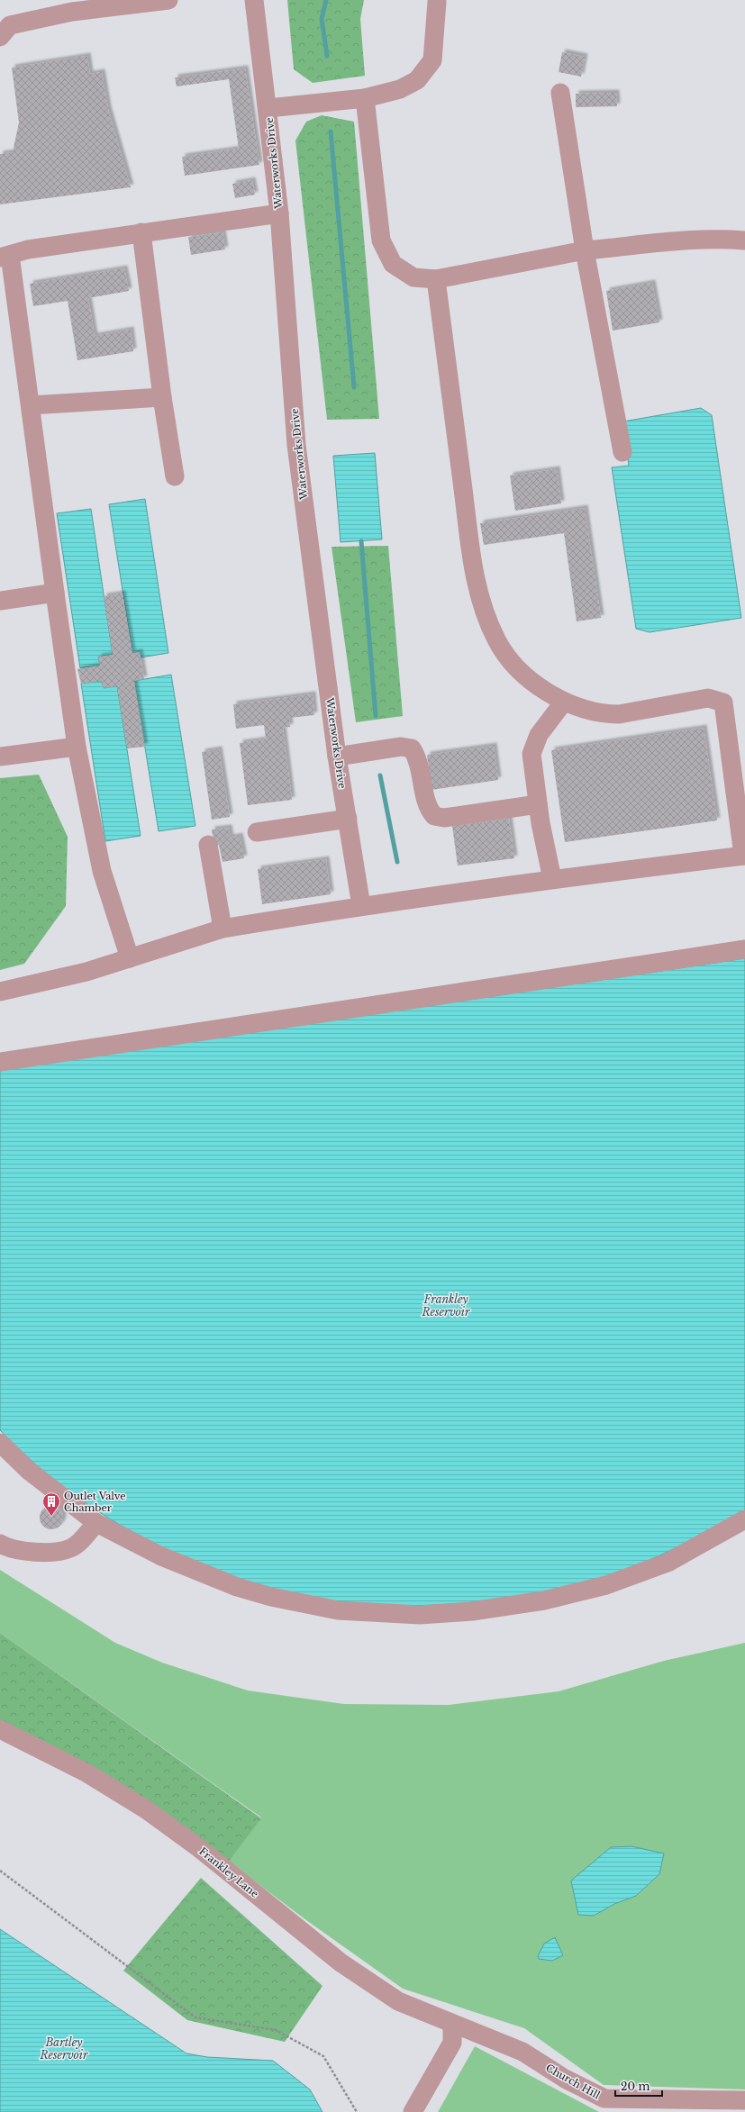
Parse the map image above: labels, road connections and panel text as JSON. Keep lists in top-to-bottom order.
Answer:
{
  "streets": {
    "street": ["Waterworks Drive", "Frankley Lane", "Church Hill"]
  },
  "crossings": [
    ["Frankley Lane", "Church Hill"]
  ],
  "water": ["Frankley Reservoir", "Bartley Reservoir"],
  "places": {
    "building": ["Outlet Valve Chamber"]
  },
  "scale_bar": "20 m"
}
